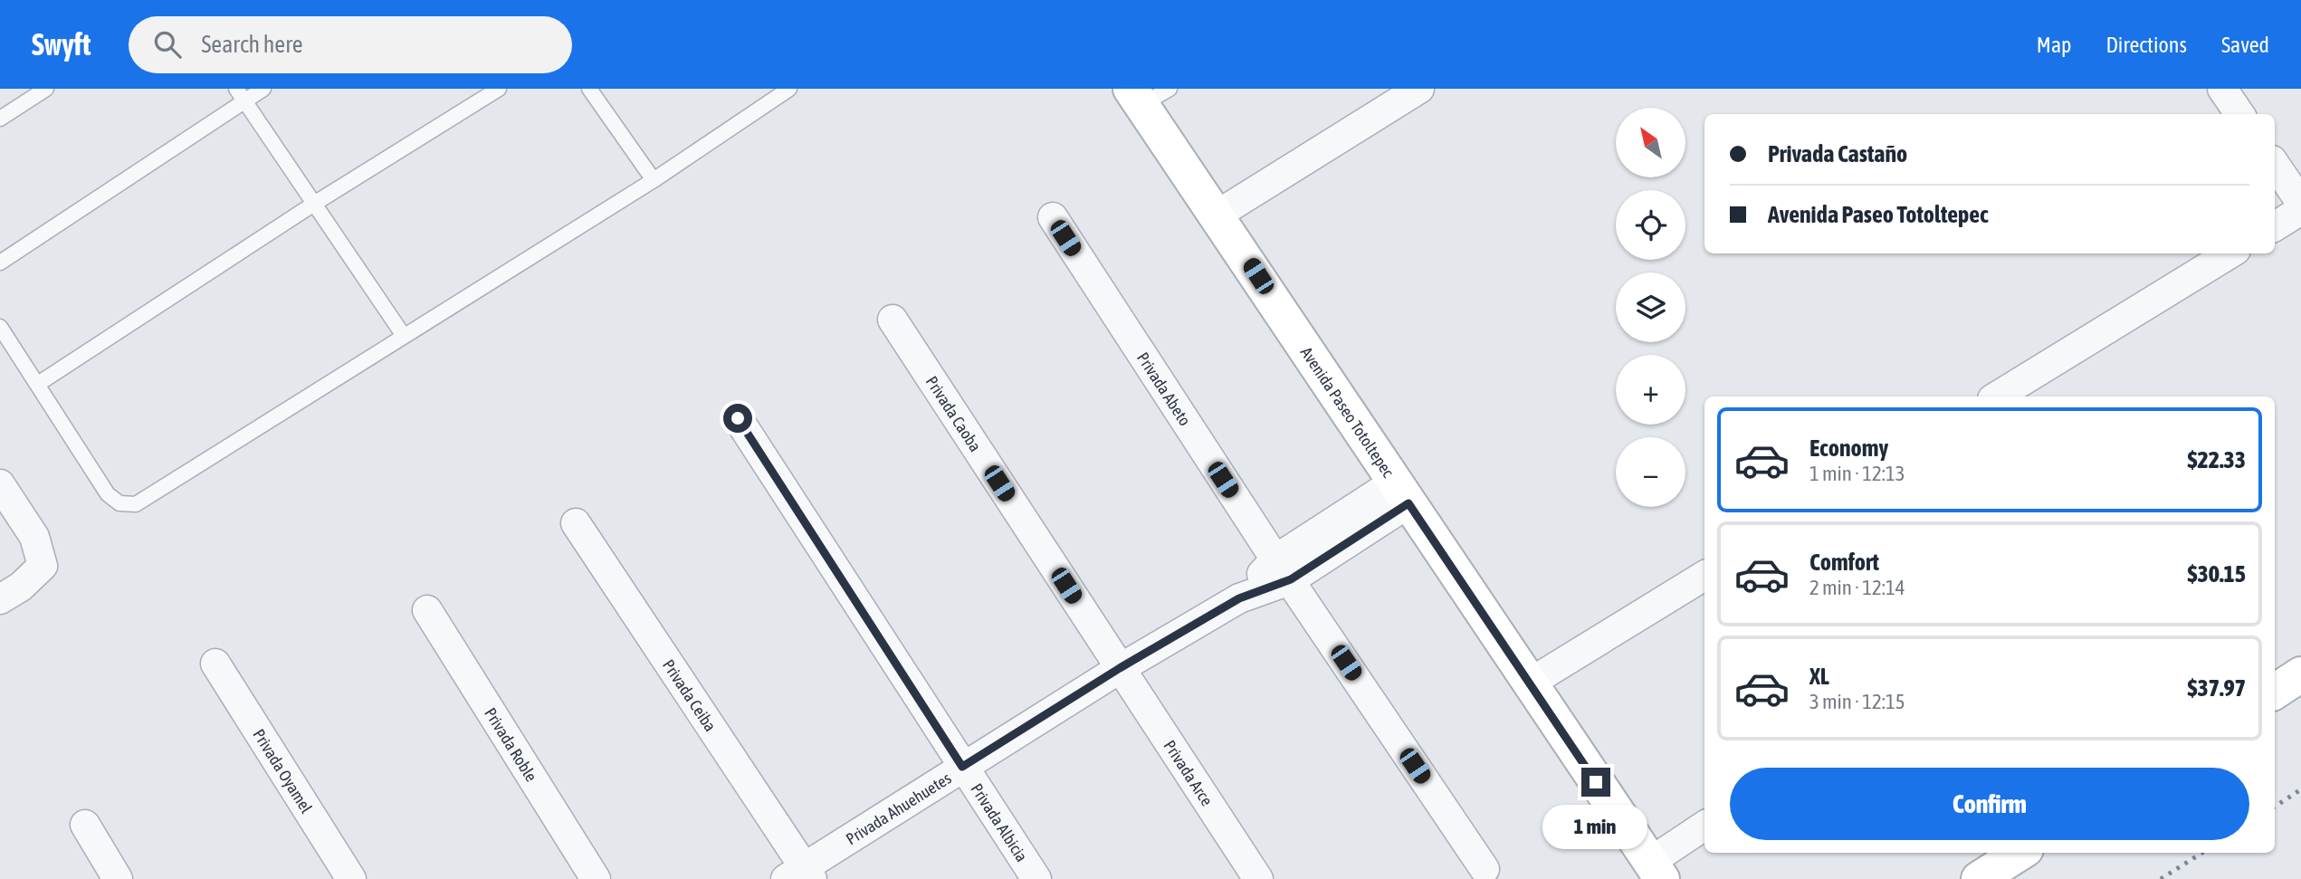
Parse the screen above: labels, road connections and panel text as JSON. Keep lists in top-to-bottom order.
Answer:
{
  "streets": {
    "main road": ["Avenida Paseo Totoltepec"],
    "street": [
      "Privada Abeto",
      "Privada Caoba",
      "Privada Ceiba",
      "Privada Roble",
      "Privada Oyamel",
      "Privada Arce",
      "Privada Ahuehuetes",
      "Privada Albicia"
    ]
  },
  "crossings": [
    ["Privada Abeto", "Privada Ahuehuetes"],
    ["Avenida Paseo Totoltepec", "Privada Ahuehuetes"],
    ["Privada Caoba", "Privada Arce"],
    ["Privada Caoba", "Privada Ahuehuetes"],
    ["Privada Ceiba", "Privada Ahuehuetes"],
    ["Privada Arce", "Privada Ahuehuetes"],
    ["Privada Ahuehuetes", "Privada Albicia"]
  ],
  "north": "top left",
  "page": {
    "header": "Swyft",
    "search": "Search here",
    "nav": ["Map", "Directions", "Saved"],
    "map_buttons": ["+", "−"],
    "banner": ["Privada Castaño", "Avenida Paseo Totoltepec"],
    "list": [
      {
        "name": "Economy",
        "note": "1 min · 12:13",
        "value": "$22.33"
      },
      {
        "name": "Comfort",
        "note": "2 min · 12:14",
        "value": "$30.15"
      },
      {
        "name": "XL",
        "note": "3 min · 12:15",
        "value": "$37.97"
      }
    ],
    "buttons": "Confirm",
    "bubble": "1 min"
  }
}
